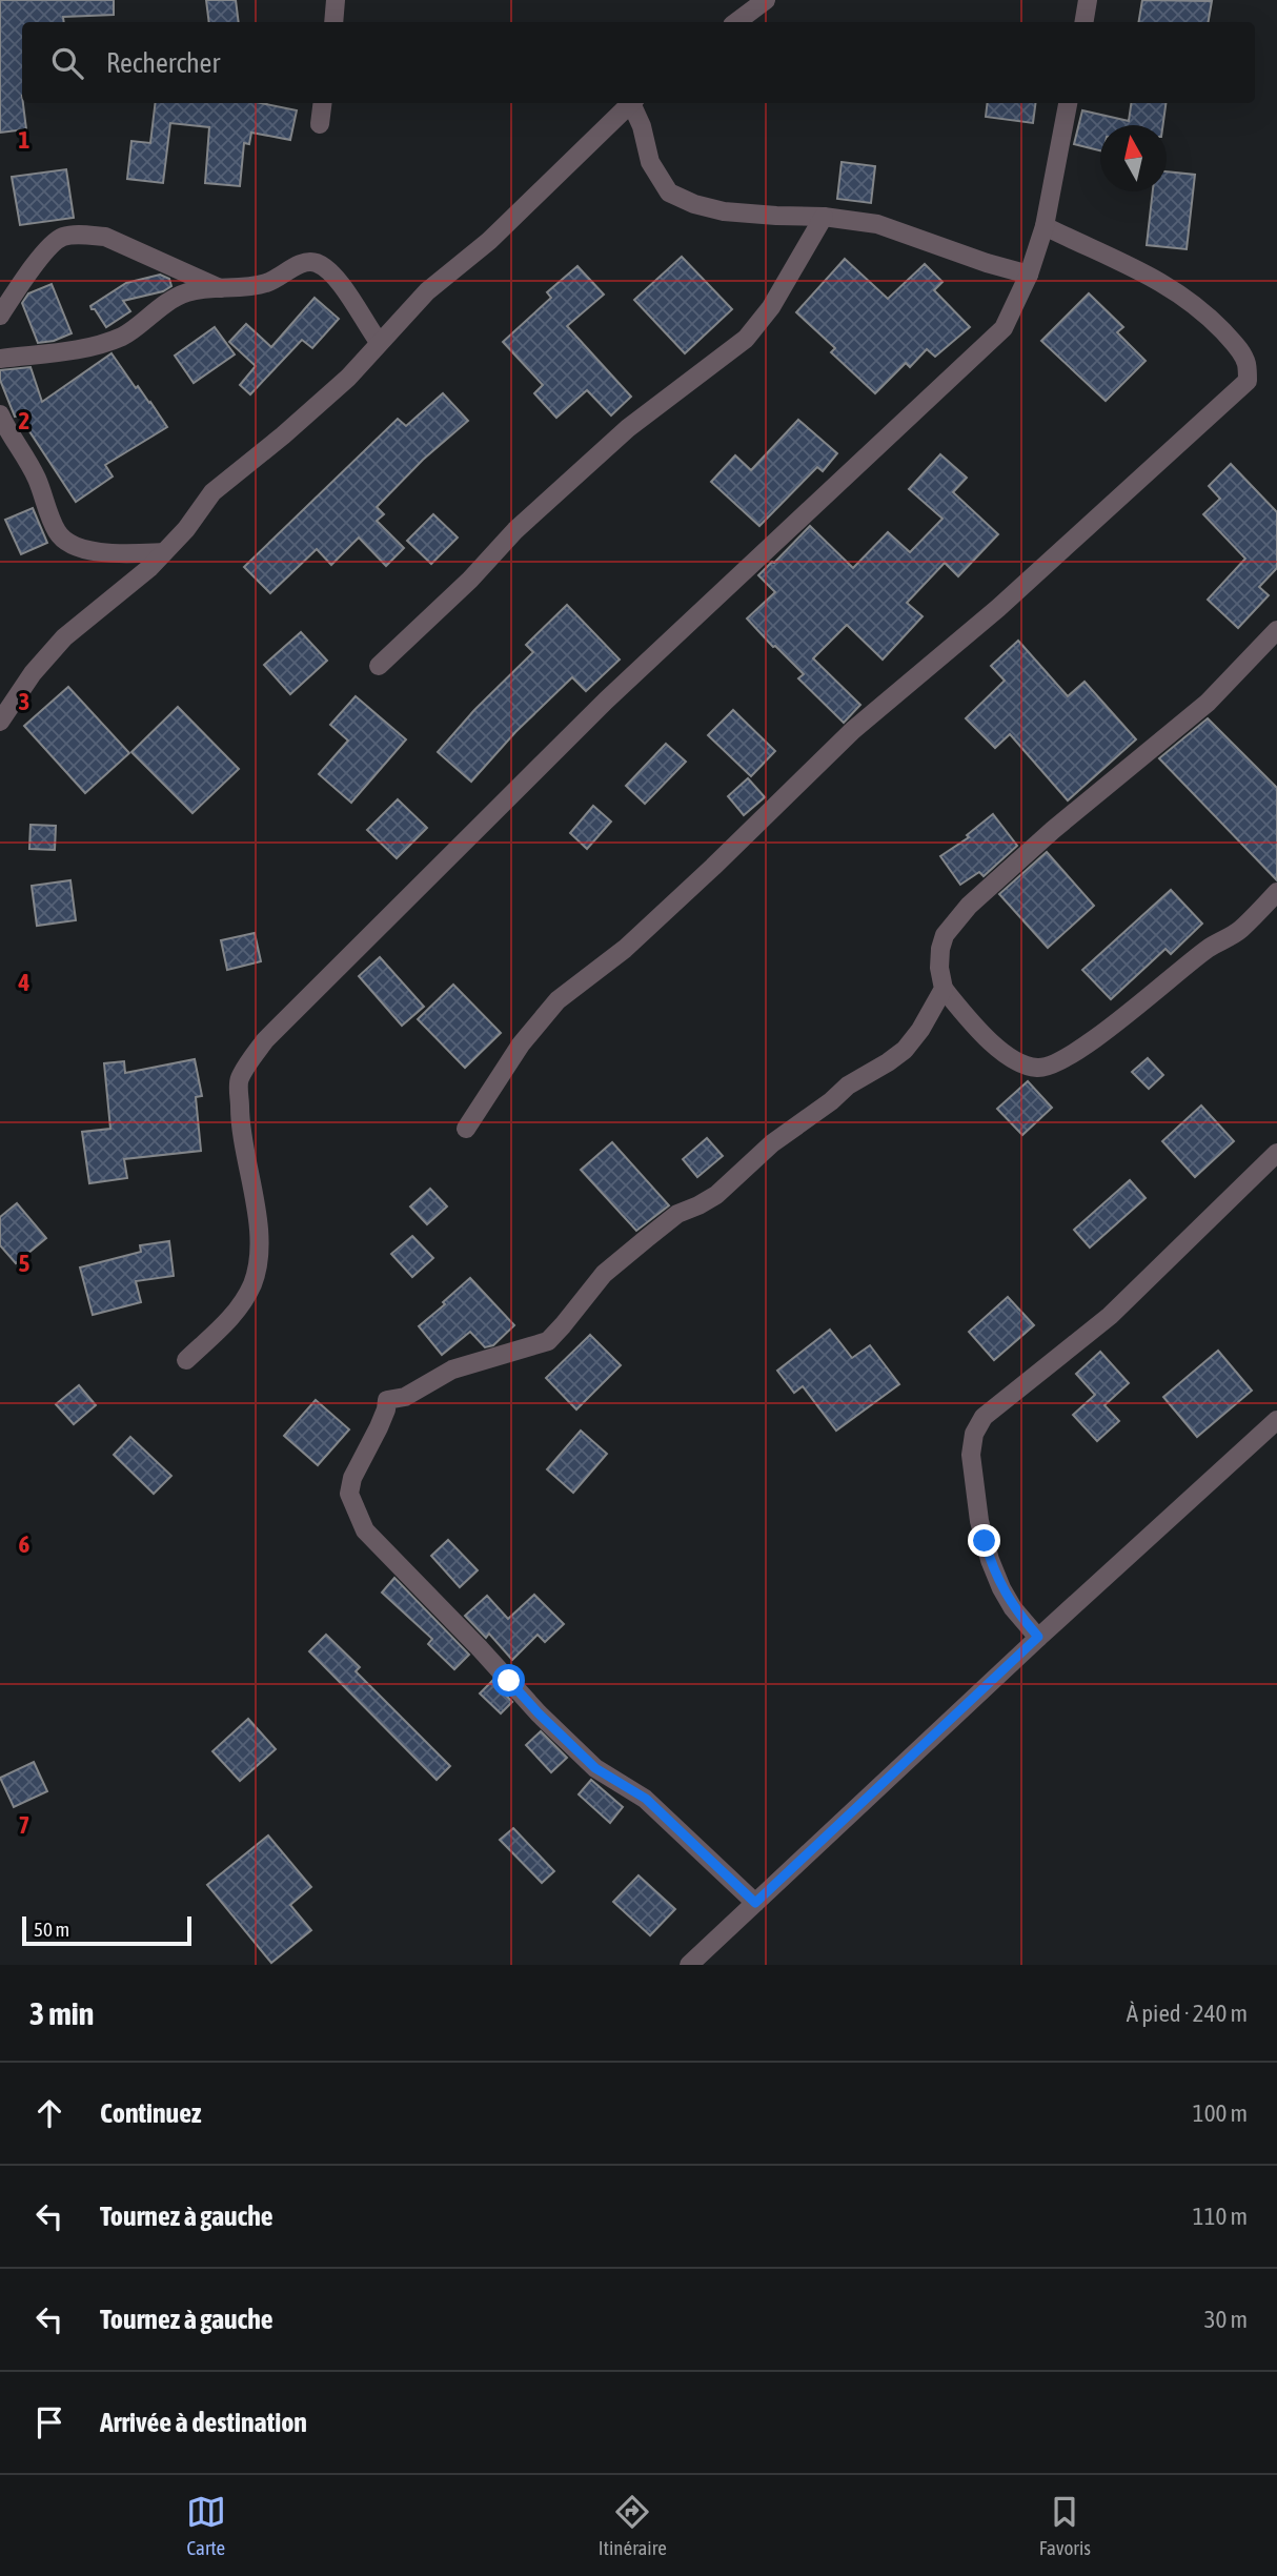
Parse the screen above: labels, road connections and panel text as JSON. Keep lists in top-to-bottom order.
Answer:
{
  "scale_bar": "50 m",
  "north": "top",
  "page": {
    "search": "Rechercher",
    "scale": "50 m",
    "heading": ["3 min", "À pied · 240 m"],
    "list": [
      ["Continuez", "100 m"],
      ["Tournez à gauche", "110 m"],
      ["Tournez à gauche", "30 m"],
      "Arrivée à destination"
    ],
    "nav": ["Carte", "Itinéraire", "Favoris"]
  },
  "grid": {
    "rows": [
      "1",
      "2",
      "3",
      "4",
      "5",
      "6",
      "7"
    ]
  }
}
